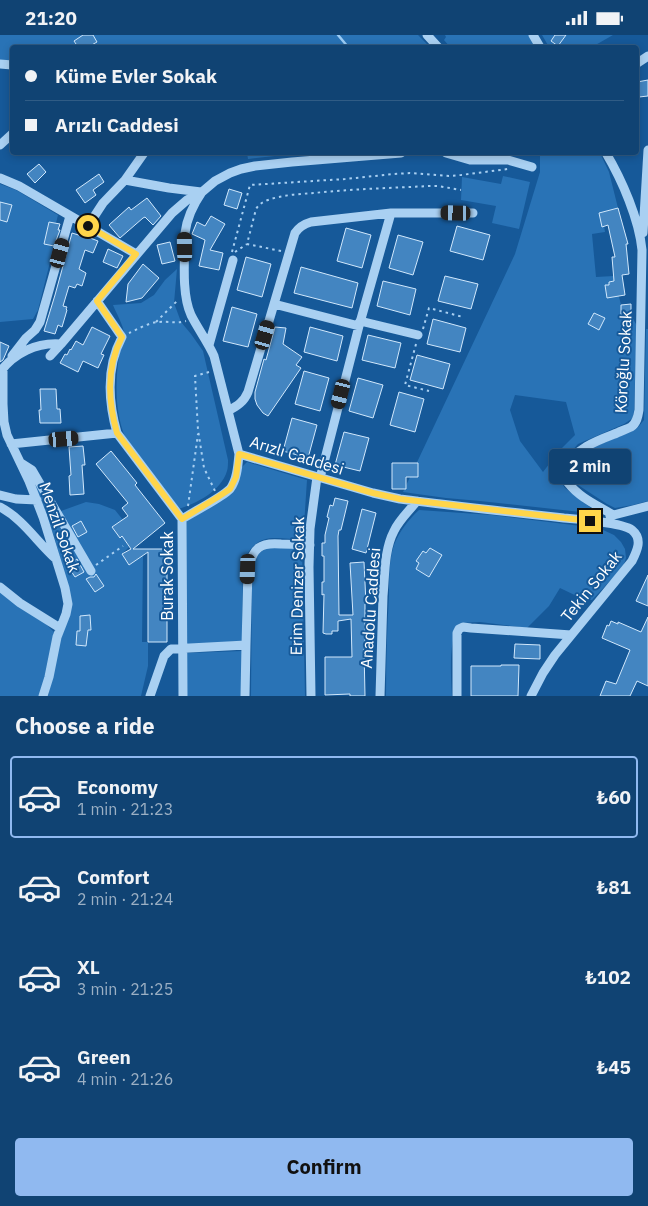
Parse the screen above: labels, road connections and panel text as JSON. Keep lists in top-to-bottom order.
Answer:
{
  "streets": {
    "street": [
      "Köroğlu Sokak",
      "Arızlı Caddesi",
      "Menzil Sokak",
      "Burak Sokak",
      "Erim Denizer Sokak",
      "Tekin Sokak",
      "Anadolu Caddesi"
    ]
  },
  "crossings": [
    ["Arızlı Caddesi", "Burak Sokak"],
    ["Arızlı Caddesi", "Erim Denizer Sokak"],
    ["Arızlı Caddesi", "Tekin Sokak"],
    ["Arızlı Caddesi", "Anadolu Caddesi"]
  ],
  "page": {
    "status": "21:20",
    "banner": ["Küme Evler Sokak", "Arızlı Caddesi"],
    "bubble": "2 min",
    "heading": "Choose a ride",
    "list": [
      {
        "name": "Economy",
        "note": "1 min · 21:23",
        "value": "₺60"
      },
      {
        "name": "Comfort",
        "note": "2 min · 21:24",
        "value": "₺81"
      },
      {
        "name": "XL",
        "note": "3 min · 21:25",
        "value": "₺102"
      },
      {
        "name": "Green",
        "note": "4 min · 21:26",
        "value": "₺45"
      }
    ],
    "buttons": "Confirm"
  }
}
